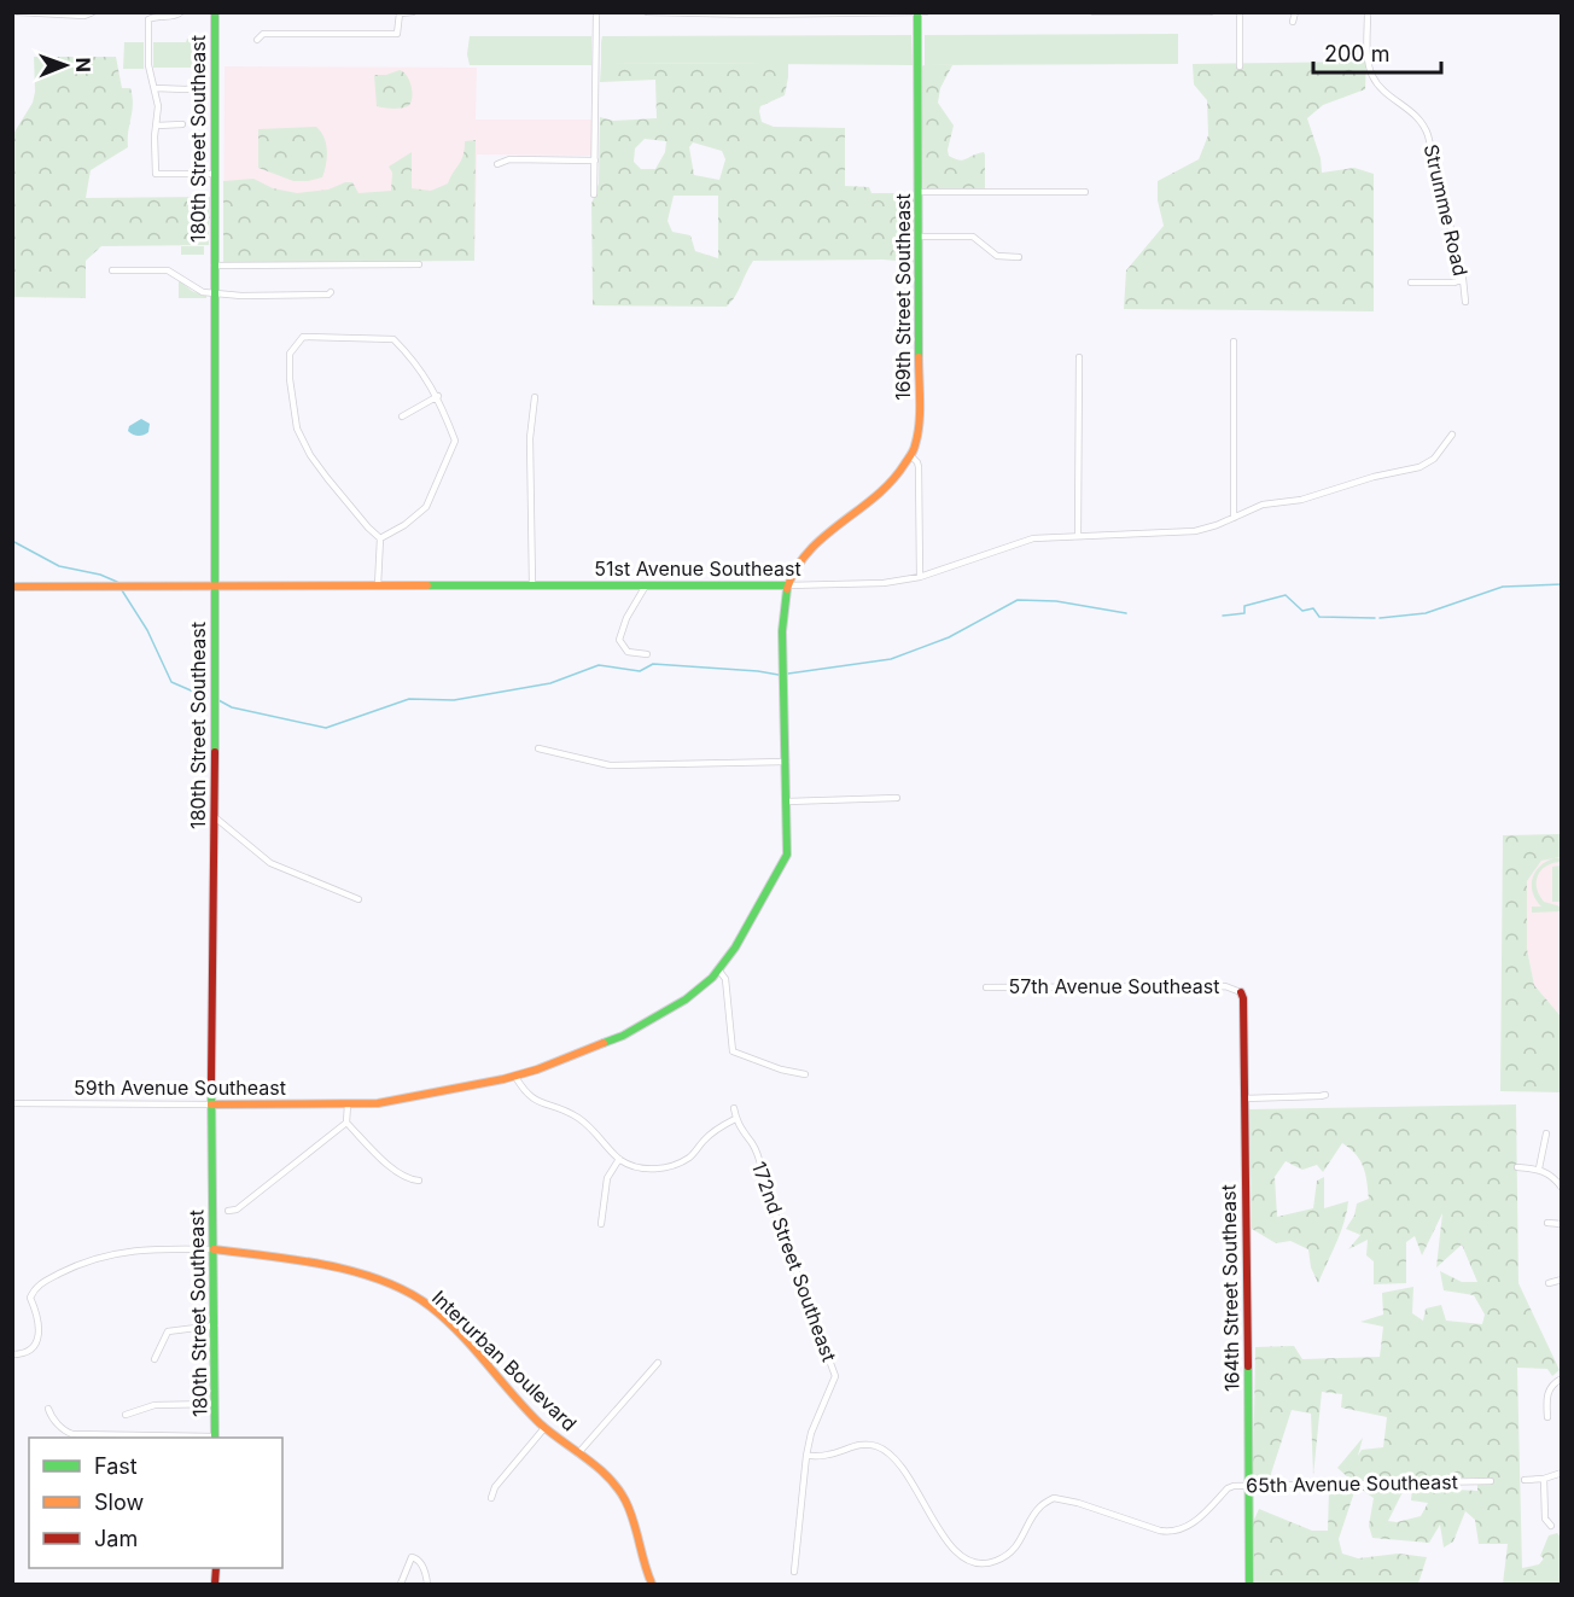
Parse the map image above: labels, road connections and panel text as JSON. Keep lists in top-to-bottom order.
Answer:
{
  "streets": {
    "street": [
      "180th Street Southeast",
      "Strumme Road",
      "169th Street Southeast",
      "51st Avenue Southeast",
      "57th Avenue Southeast",
      "59th Avenue Southeast",
      "172nd Street Southeast",
      "164th Street Southeast",
      "Interurban Boulevard",
      "65th Avenue Southeast"
    ]
  },
  "crossings": [
    ["180th Street Southeast", "51st Avenue Southeast"],
    ["180th Street Southeast", "59th Avenue Southeast"],
    ["180th Street Southeast", "Interurban Boulevard"],
    ["169th Street Southeast", "51st Avenue Southeast"],
    ["51st Avenue Southeast", "59th Avenue Southeast"],
    ["57th Avenue Southeast", "164th Street Southeast"],
    ["172nd Street Southeast", "65th Avenue Southeast"],
    ["164th Street Southeast", "65th Avenue Southeast"]
  ],
  "legend": ["Fast", "Slow", "Jam"],
  "scale_bar": "200 m",
  "north": "right"
}
